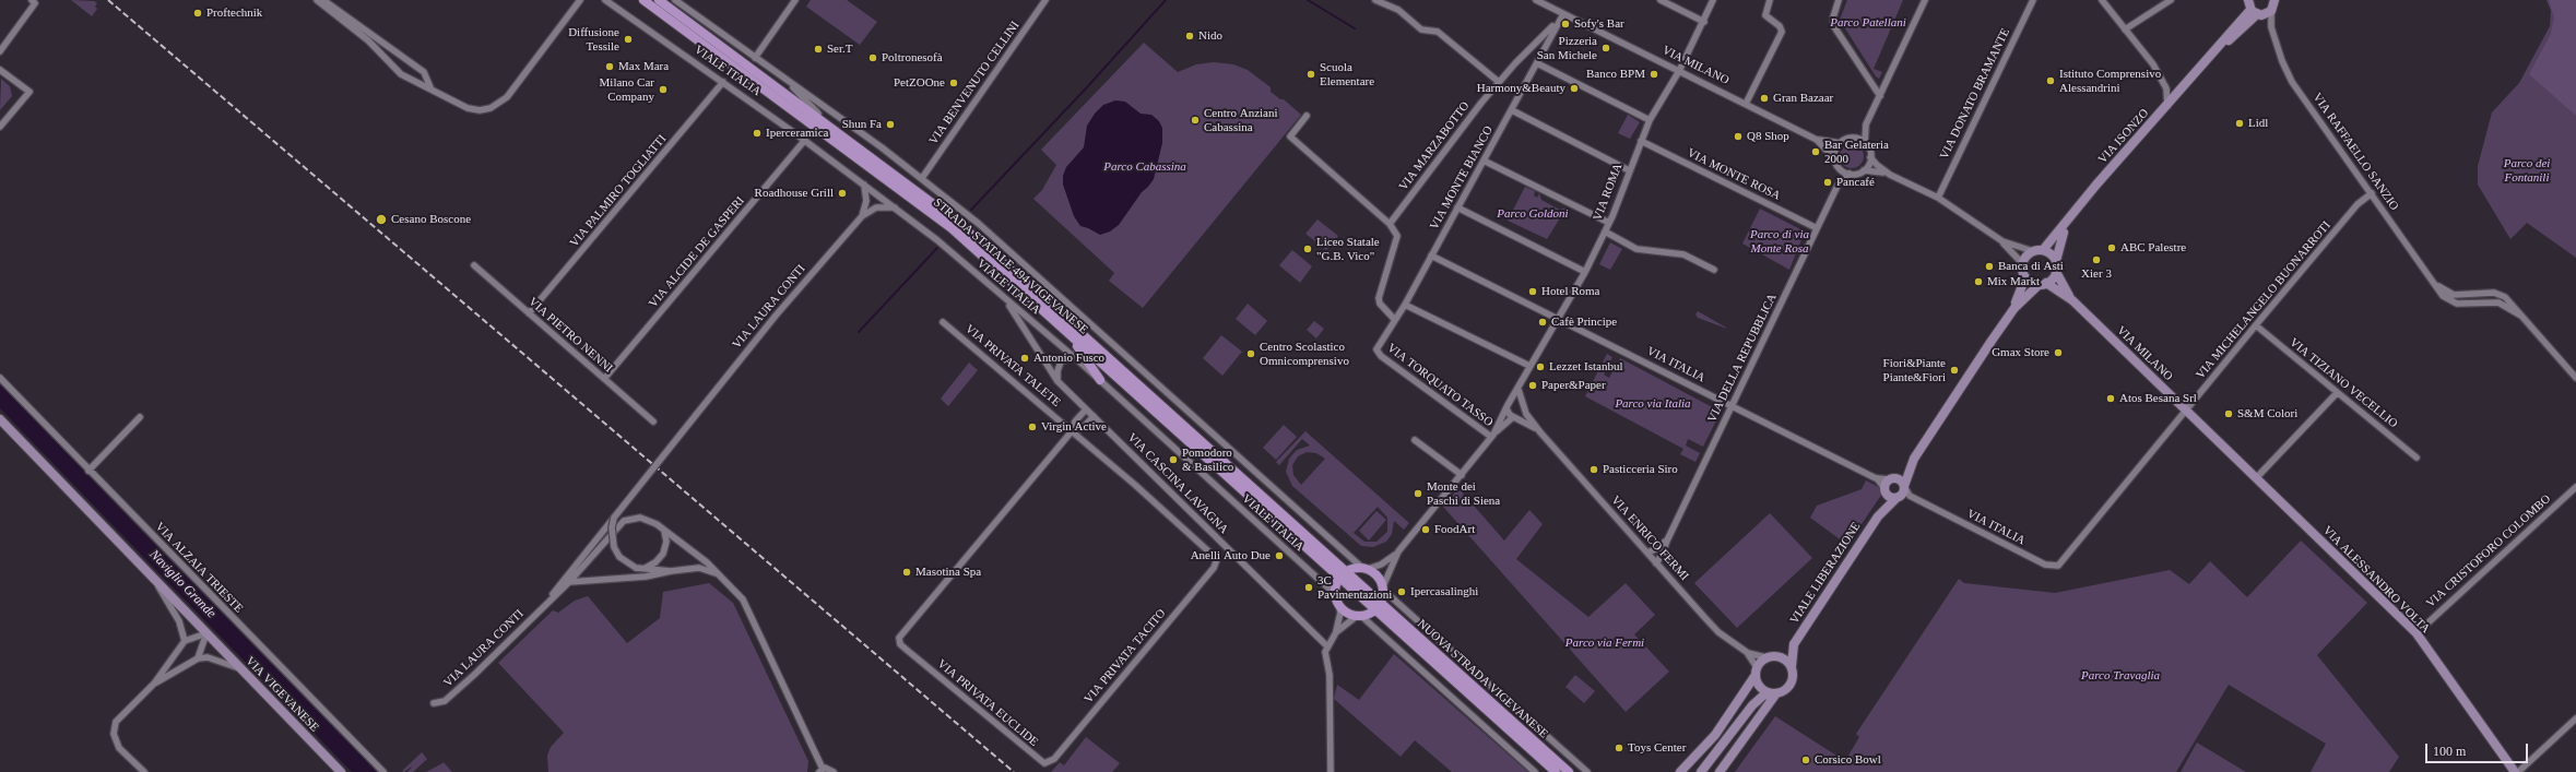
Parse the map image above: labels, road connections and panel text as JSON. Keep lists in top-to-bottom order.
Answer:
{
  "streets": {
    "main road": ["STRADA STATALE 494 VIGEVANESE", "NUOVA STRADA VIGEVANESE"],
    "street": [
      "VIA MILANO",
      "VIALE ITALIA",
      "VIA BENVENUTO CELLINI",
      "VIA DONATO BRAMANTE",
      "VIA ISONZO",
      "VIA MARZABOTTO",
      "VIA RAFFAELLO SANZIO",
      "VIA MONTE ROSA",
      "VIA MONTE BIANCO",
      "VIA PALMIRO TOGLIATTI",
      "VIA ROMA",
      "VIA ALCIDE DE GASPERI",
      "VIA MICHELANGELO BUONARROTI",
      "VIA LAURA CONTI",
      "VIA PIETRO NENNI",
      "VIA DELLA REPUBBLICA",
      "VIA ITALIA",
      "VIA PRIVATA TALETE",
      "VIA TIZIANO VECELLIO",
      "VIA TORQUATO TASSO",
      "VIA CASCINA LAVAGNA",
      "VIA ENRICO FERMI",
      "VIA CRISTOFORO COLOMBO",
      "VIA ALZAIA TRIESTE",
      "VIALE LIBERAZIONE",
      "VIA ALESSANDRO VOLTA",
      "VIA PRIVATA TACITO",
      "VIA VIGEVANESE",
      "VIA PRIVATA EUCLIDE"
    ]
  },
  "crossings": [
    ["VIA MILANO", "VIA ISONZO"],
    ["VIA MILANO", "VIA MONTE BIANCO"],
    ["VIA MILANO", "VIA ROMA"],
    ["VIA MILANO", "VIA MICHELANGELO BUONARROTI"],
    ["VIA MILANO", "VIA DELLA REPUBBLICA"],
    ["VIA MILANO", "VIA ALESSANDRO VOLTA"],
    ["VIALE ITALIA", "VIA PALMIRO TOGLIATTI"],
    ["VIALE ITALIA", "VIA ALCIDE DE GASPERI"],
    ["VIALE ITALIA", "VIA LAURA CONTI"],
    ["VIALE ITALIA", "VIA CASCINA LAVAGNA"],
    ["VIA ISONZO", "VIA RAFFAELLO SANZIO"],
    ["VIA MARZABOTTO", "VIA MONTE BIANCO"],
    ["VIA RAFFAELLO SANZIO", "VIA MICHELANGELO BUONARROTI"],
    ["VIA MONTE ROSA", "VIA ROMA"],
    ["VIA MONTE ROSA", "VIA DELLA REPUBBLICA"],
    ["VIA MONTE BIANCO", "VIA ITALIA"],
    ["VIA MONTE BIANCO", "VIA TORQUATO TASSO"],
    ["VIA PALMIRO TOGLIATTI", "VIA PIETRO NENNI"],
    ["VIA ROMA", "VIA ITALIA"],
    ["VIA ALCIDE DE GASPERI", "VIA PIETRO NENNI"],
    ["STRADA STATALE 494 VIGEVANESE", "NUOVA STRADA VIGEVANESE"],
    ["VIA MICHELANGELO BUONARROTI", "VIA ITALIA"],
    ["VIA MICHELANGELO BUONARROTI", "VIA TIZIANO VECELLIO"],
    ["VIA DELLA REPUBBLICA", "VIA ITALIA"],
    ["VIA DELLA REPUBBLICA", "VIA ENRICO FERMI"],
    ["VIA ITALIA", "VIALE LIBERAZIONE"],
    ["VIA PRIVATA TALETE", "VIA PRIVATA TACITO"],
    ["VIA PRIVATA TALETE", "VIA PRIVATA EUCLIDE"],
    ["VIA ENRICO FERMI", "VIALE LIBERAZIONE"],
    ["VIA CRISTOFORO COLOMBO", "VIA ALESSANDRO VOLTA"],
    ["VIA PRIVATA TACITO", "VIA PRIVATA EUCLIDE"]
  ],
  "water": ["Naviglio Grande"],
  "parks": [
    "Parco Patellani",
    "Parco dei Fontanili",
    "Parco Cabassina",
    "Parco Goldoni",
    "Parco di via Monte Rosa",
    "Parco via Italia",
    "Parco via Fermi",
    "Parco Travaglia"
  ],
  "places": [
    "Proftechnik",
    "Sofy's Bar",
    "Nido",
    "Diffusione Tessile",
    "Pizzeria San Michele",
    "Ser.T",
    "Poltronesofà",
    "Max Mara",
    "Scuola Elementare",
    "Banco BPM",
    "Istituto Comprensivo Alessandrini",
    "PetZOOne",
    "Harmony&Beauty",
    "Milano Car Company",
    "Gran Bazaar",
    "Centro Anziani Cabassina",
    "Lidl",
    "Shun Fa",
    "Iperceramica",
    "Q8 Shop",
    "Bar Gelateria 2000",
    "Pancafé",
    "Roadhouse Grill",
    "Cesano Boscone",
    "ABC Palestre",
    "Liceo Statale \"G.B. Vico\"",
    "Xier 3",
    "Banca di Asti",
    "Mix Markt",
    "Hotel Roma",
    "Cafè Principe",
    "Gmax Store",
    "Centro Scolastico Omnicomprensivo",
    "Antonio Fusco",
    "Lezzet Istanbul",
    "Fiori&Piante Piante&Fiori",
    "Paper&Paper",
    "Atos Besana Srl",
    "S&M Colori",
    "Virgin Active",
    "Pomodoro & Basilico",
    "Pasticceria Siro",
    "Monte dei Paschi di Siena",
    "FoodArt",
    "Anelli Auto Due",
    "Masotina Spa",
    "3C Pavimentazioni",
    "Ipercasalinghi",
    "Toys Center",
    "Corsico Bowl"
  ],
  "scale_bar": "100 m"
}
